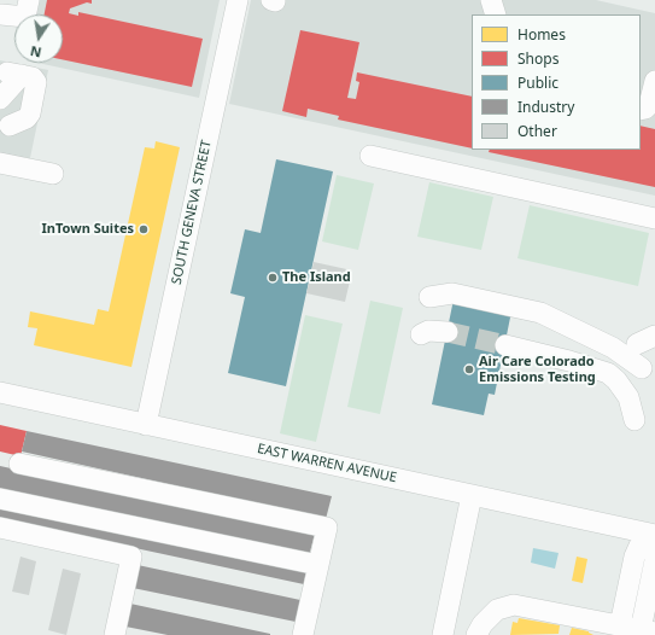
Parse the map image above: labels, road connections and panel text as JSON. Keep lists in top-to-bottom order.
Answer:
{
  "streets": {
    "street": ["SOUTH GENEVA STREET", "EAST WARREN AVENUE"]
  },
  "crossings": [
    ["SOUTH GENEVA STREET", "EAST WARREN AVENUE"]
  ],
  "places": ["InTown Suites", "The Island", "Air Care Colorado Emissions Testing"],
  "legend": [
    "Homes",
    "Shops",
    "Public",
    "Industry",
    "Other"
  ],
  "north": "bottom"
}
